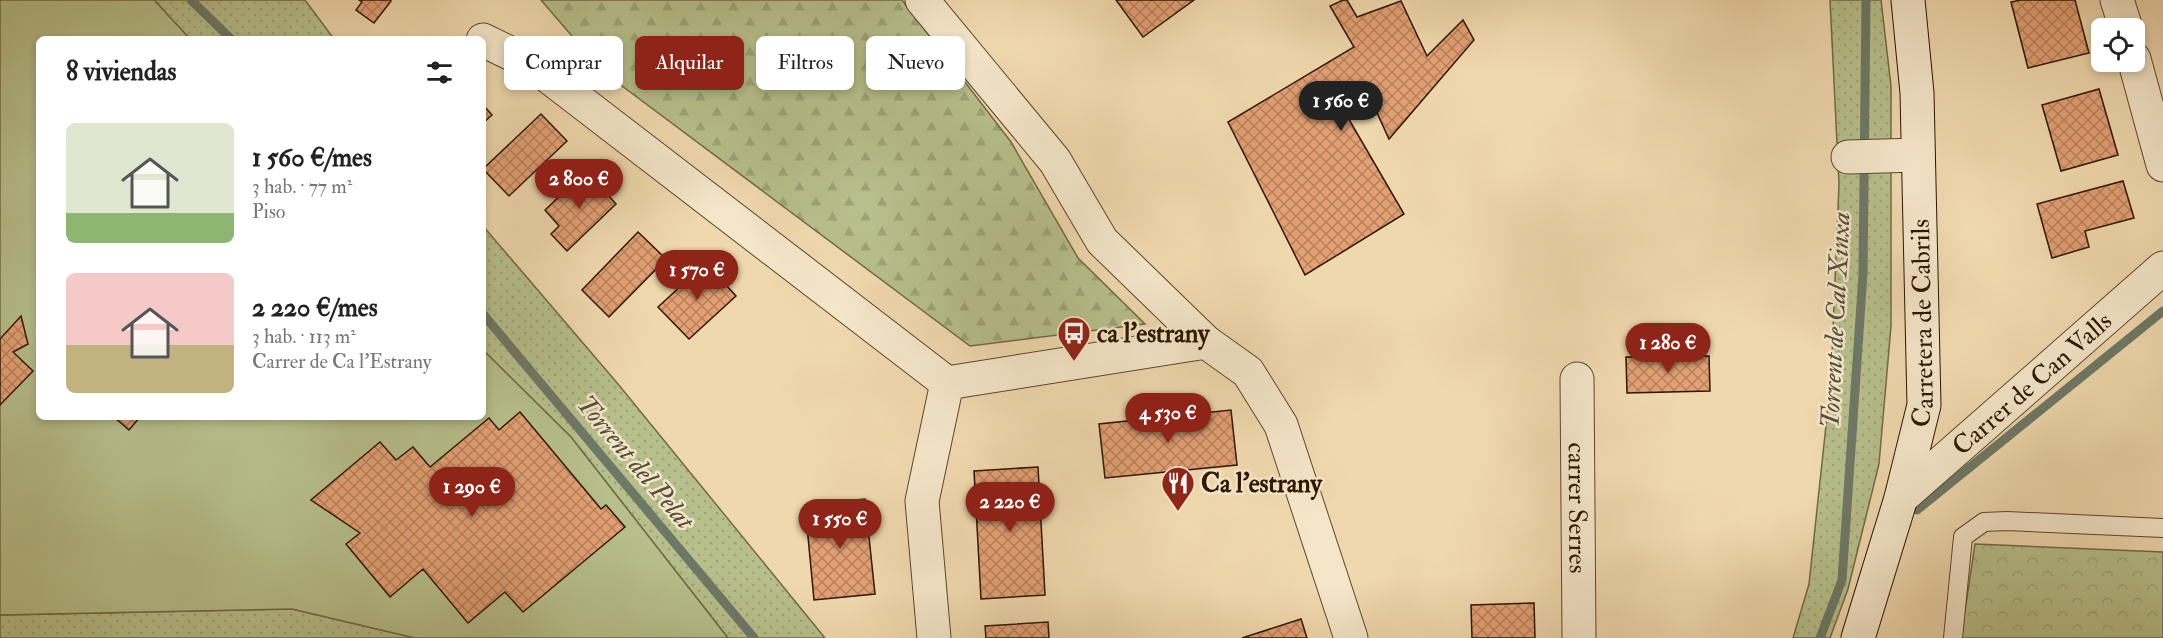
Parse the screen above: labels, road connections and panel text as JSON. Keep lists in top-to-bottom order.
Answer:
{
  "streets": {
    "street": ["Carretera de Cabrils", "Carrer de Can Valls", "carrer Serres"]
  },
  "crossings": [
    ["Carretera de Cabrils", "Carrer de Can Valls"]
  ],
  "water": ["Torrent de Cal Xinxa", "Torrent del Pelat"],
  "places": {
    "bus stop": ["ca l'estrany"],
    "restaurant": ["Ca l'estrany"]
  },
  "page": {
    "chip": [
      "Comprar",
      "Alquilar",
      "Filtros",
      "Nuevo"
    ],
    "heading": "8 viviendas",
    "price": [
      "1 560 €",
      "2 800 €",
      "1 570 €",
      "1 280 €",
      "4 530 €",
      "1 290 €",
      "2 220 €",
      "1 550 €"
    ],
    "list": [
      {
        "name": "1 560 €/mes",
        "note": "3 hab. · 77 m² · Piso"
      },
      {
        "name": "2 220 €/mes",
        "note": "3 hab. · 113 m² · Carrer de Ca l'Estrany"
      }
    ]
  }
}
